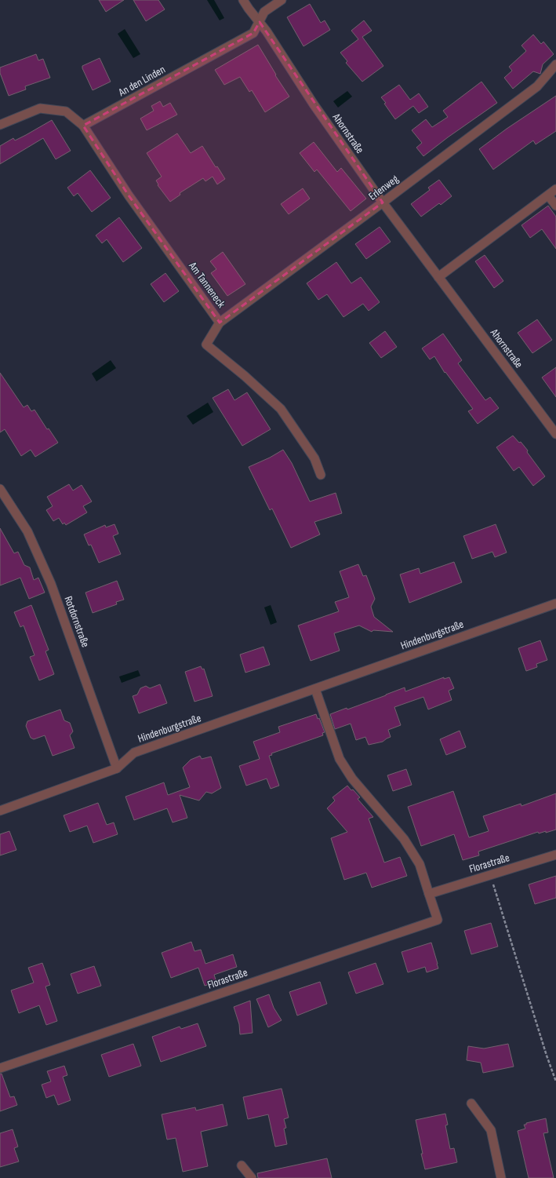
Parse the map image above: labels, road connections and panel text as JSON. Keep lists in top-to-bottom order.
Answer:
{
  "streets": {
    "street": [
      "An den Linden",
      "Ahornstraße",
      "Erlenweg",
      "Am Tanneneck",
      "Rotdornstraße",
      "Hindenburgstraße",
      "Florastraße"
    ]
  },
  "crossings": [
    ["An den Linden", "Ahornstraße"],
    ["An den Linden", "Am Tanneneck"],
    ["Ahornstraße", "Erlenweg"],
    ["Erlenweg", "Am Tanneneck"],
    ["Rotdornstraße", "Hindenburgstraße"],
    ["Hindenburgstraße", "Florastraße"]
  ]
}
